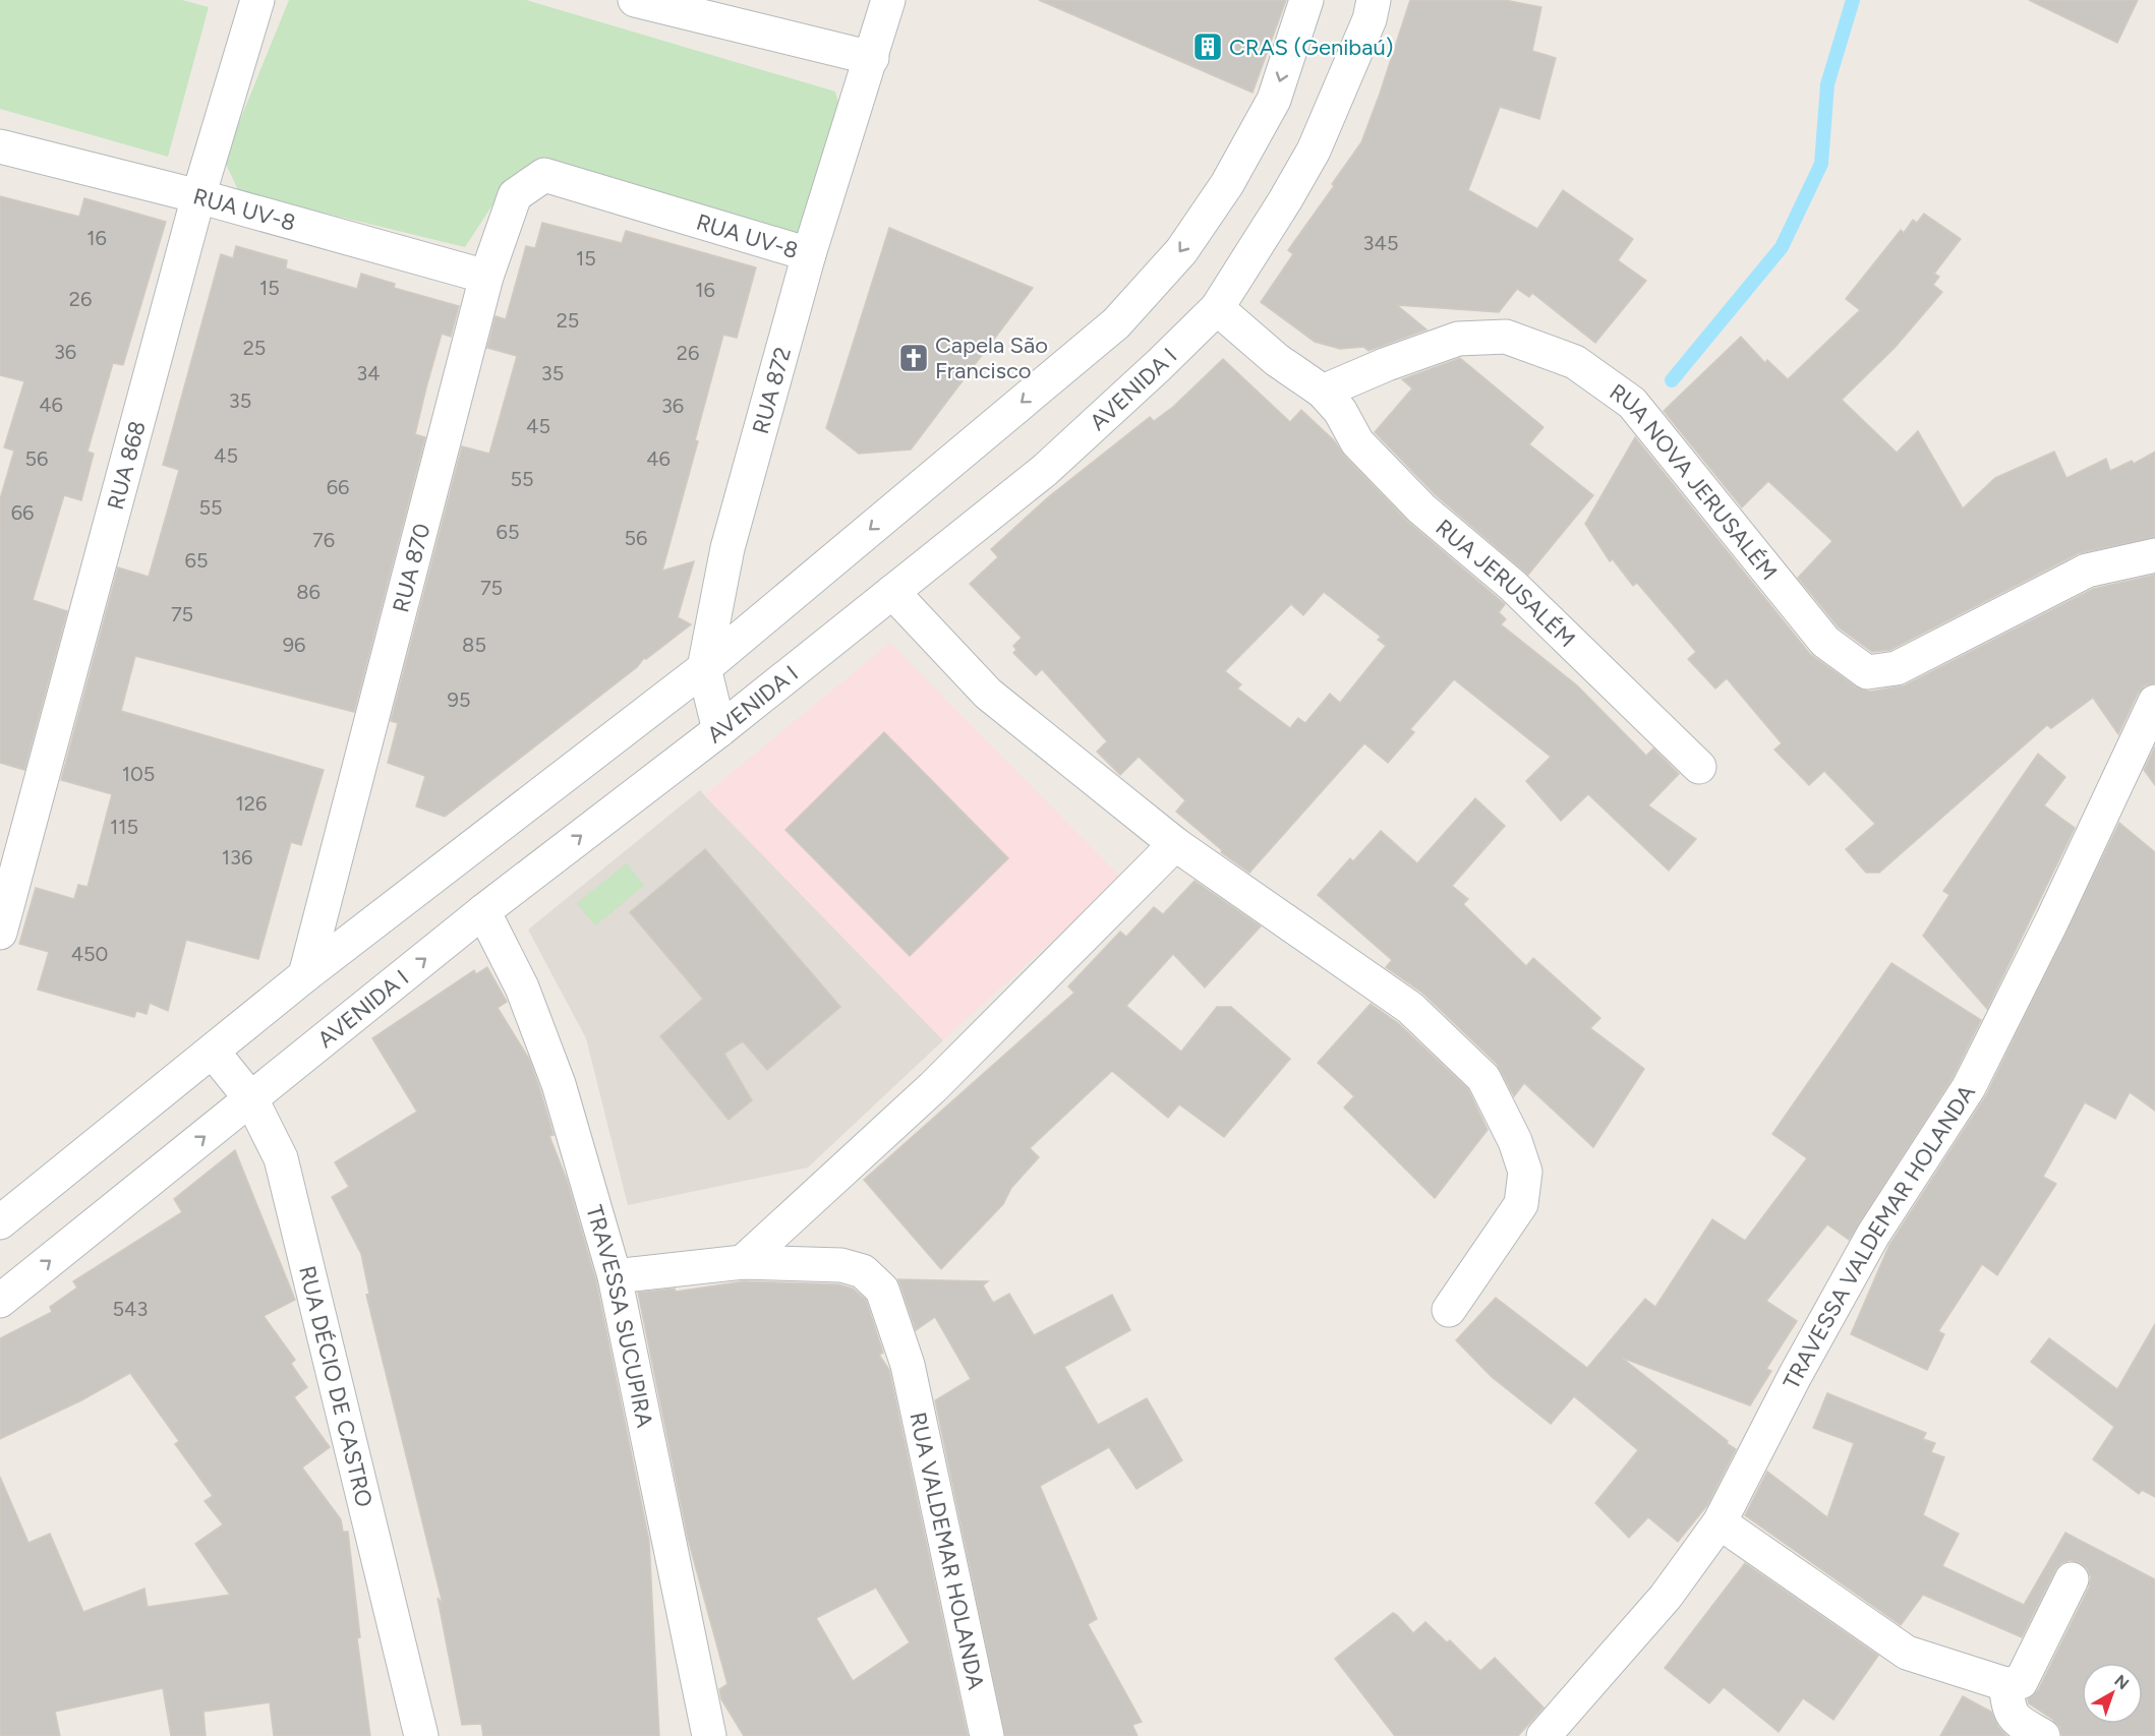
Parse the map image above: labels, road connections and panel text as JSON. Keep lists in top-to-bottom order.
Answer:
{
  "streets": {
    "street": [
      "RUA UV-8",
      "AVENIDA I",
      "RUA 872",
      "RUA 868",
      "RUA NOVA JERUSALÉM",
      "RUA 870",
      "RUA JERUSALÉM",
      "TRAVESSA VALDEMAR HOLANDA",
      "TRAVESSA SUCUPIRA",
      "RUA DÉCIO DE CASTRO",
      "RUA VALDEMAR HOLANDA"
    ]
  },
  "crossings": [
    ["RUA UV-8", "RUA 872"],
    ["RUA UV-8", "RUA 868"],
    ["RUA UV-8", "RUA 870"],
    ["AVENIDA I", "RUA 872"],
    ["AVENIDA I", "TRAVESSA SUCUPIRA"],
    ["AVENIDA I", "RUA DÉCIO DE CASTRO"],
    ["RUA NOVA JERUSALÉM", "RUA JERUSALÉM"],
    ["TRAVESSA SUCUPIRA", "RUA VALDEMAR HOLANDA"]
  ],
  "places": {
    "building": ["CRAS (Genibaú)"],
    "church": ["Capela São Francisco"]
  },
  "house_numbers": [
    "16",
    "345",
    "15",
    "15",
    "16",
    "26",
    "25",
    "25",
    "36",
    "26",
    "34",
    "35",
    "35",
    "46",
    "36",
    "45",
    "45",
    "56",
    "46",
    "55",
    "66",
    "55",
    "66",
    "65",
    "56",
    "76",
    "65",
    "75",
    "86",
    "75",
    "96",
    "85",
    "95",
    "105",
    "126",
    "115",
    "136",
    "450",
    "543"
  ],
  "north": "top right"
}
